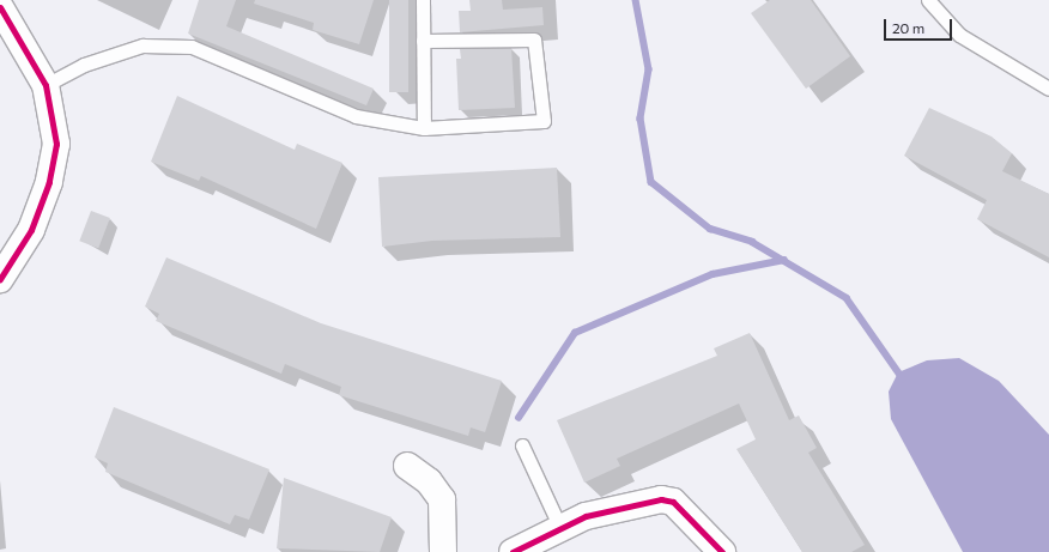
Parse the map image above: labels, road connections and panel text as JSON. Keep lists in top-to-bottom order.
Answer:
{
  "scale_bar": "20 m"
}
